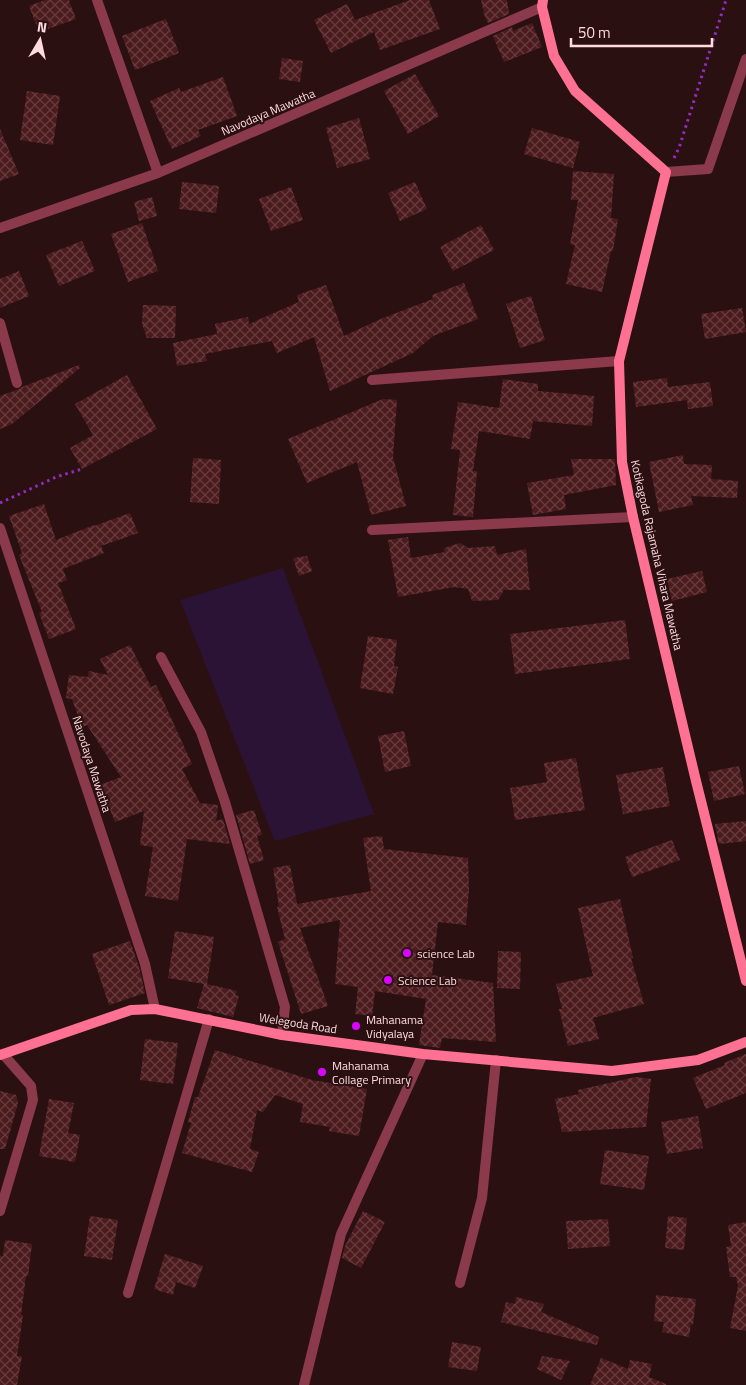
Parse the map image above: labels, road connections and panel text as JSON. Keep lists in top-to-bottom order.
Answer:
{
  "streets": {
    "street": ["Navodaya Mawatha", "Kotikagoda Rajamaha Vihara Mawatha", "Welegoda Road"]
  },
  "crossings": [
    ["Navodaya Mawatha", "Welegoda Road"]
  ],
  "places": [
    "science Lab",
    "Science Lab",
    "Mahanama Vidyalaya",
    "Mahanama Collage Primary"
  ],
  "scale_bar": "50 m",
  "north": "top"
}
